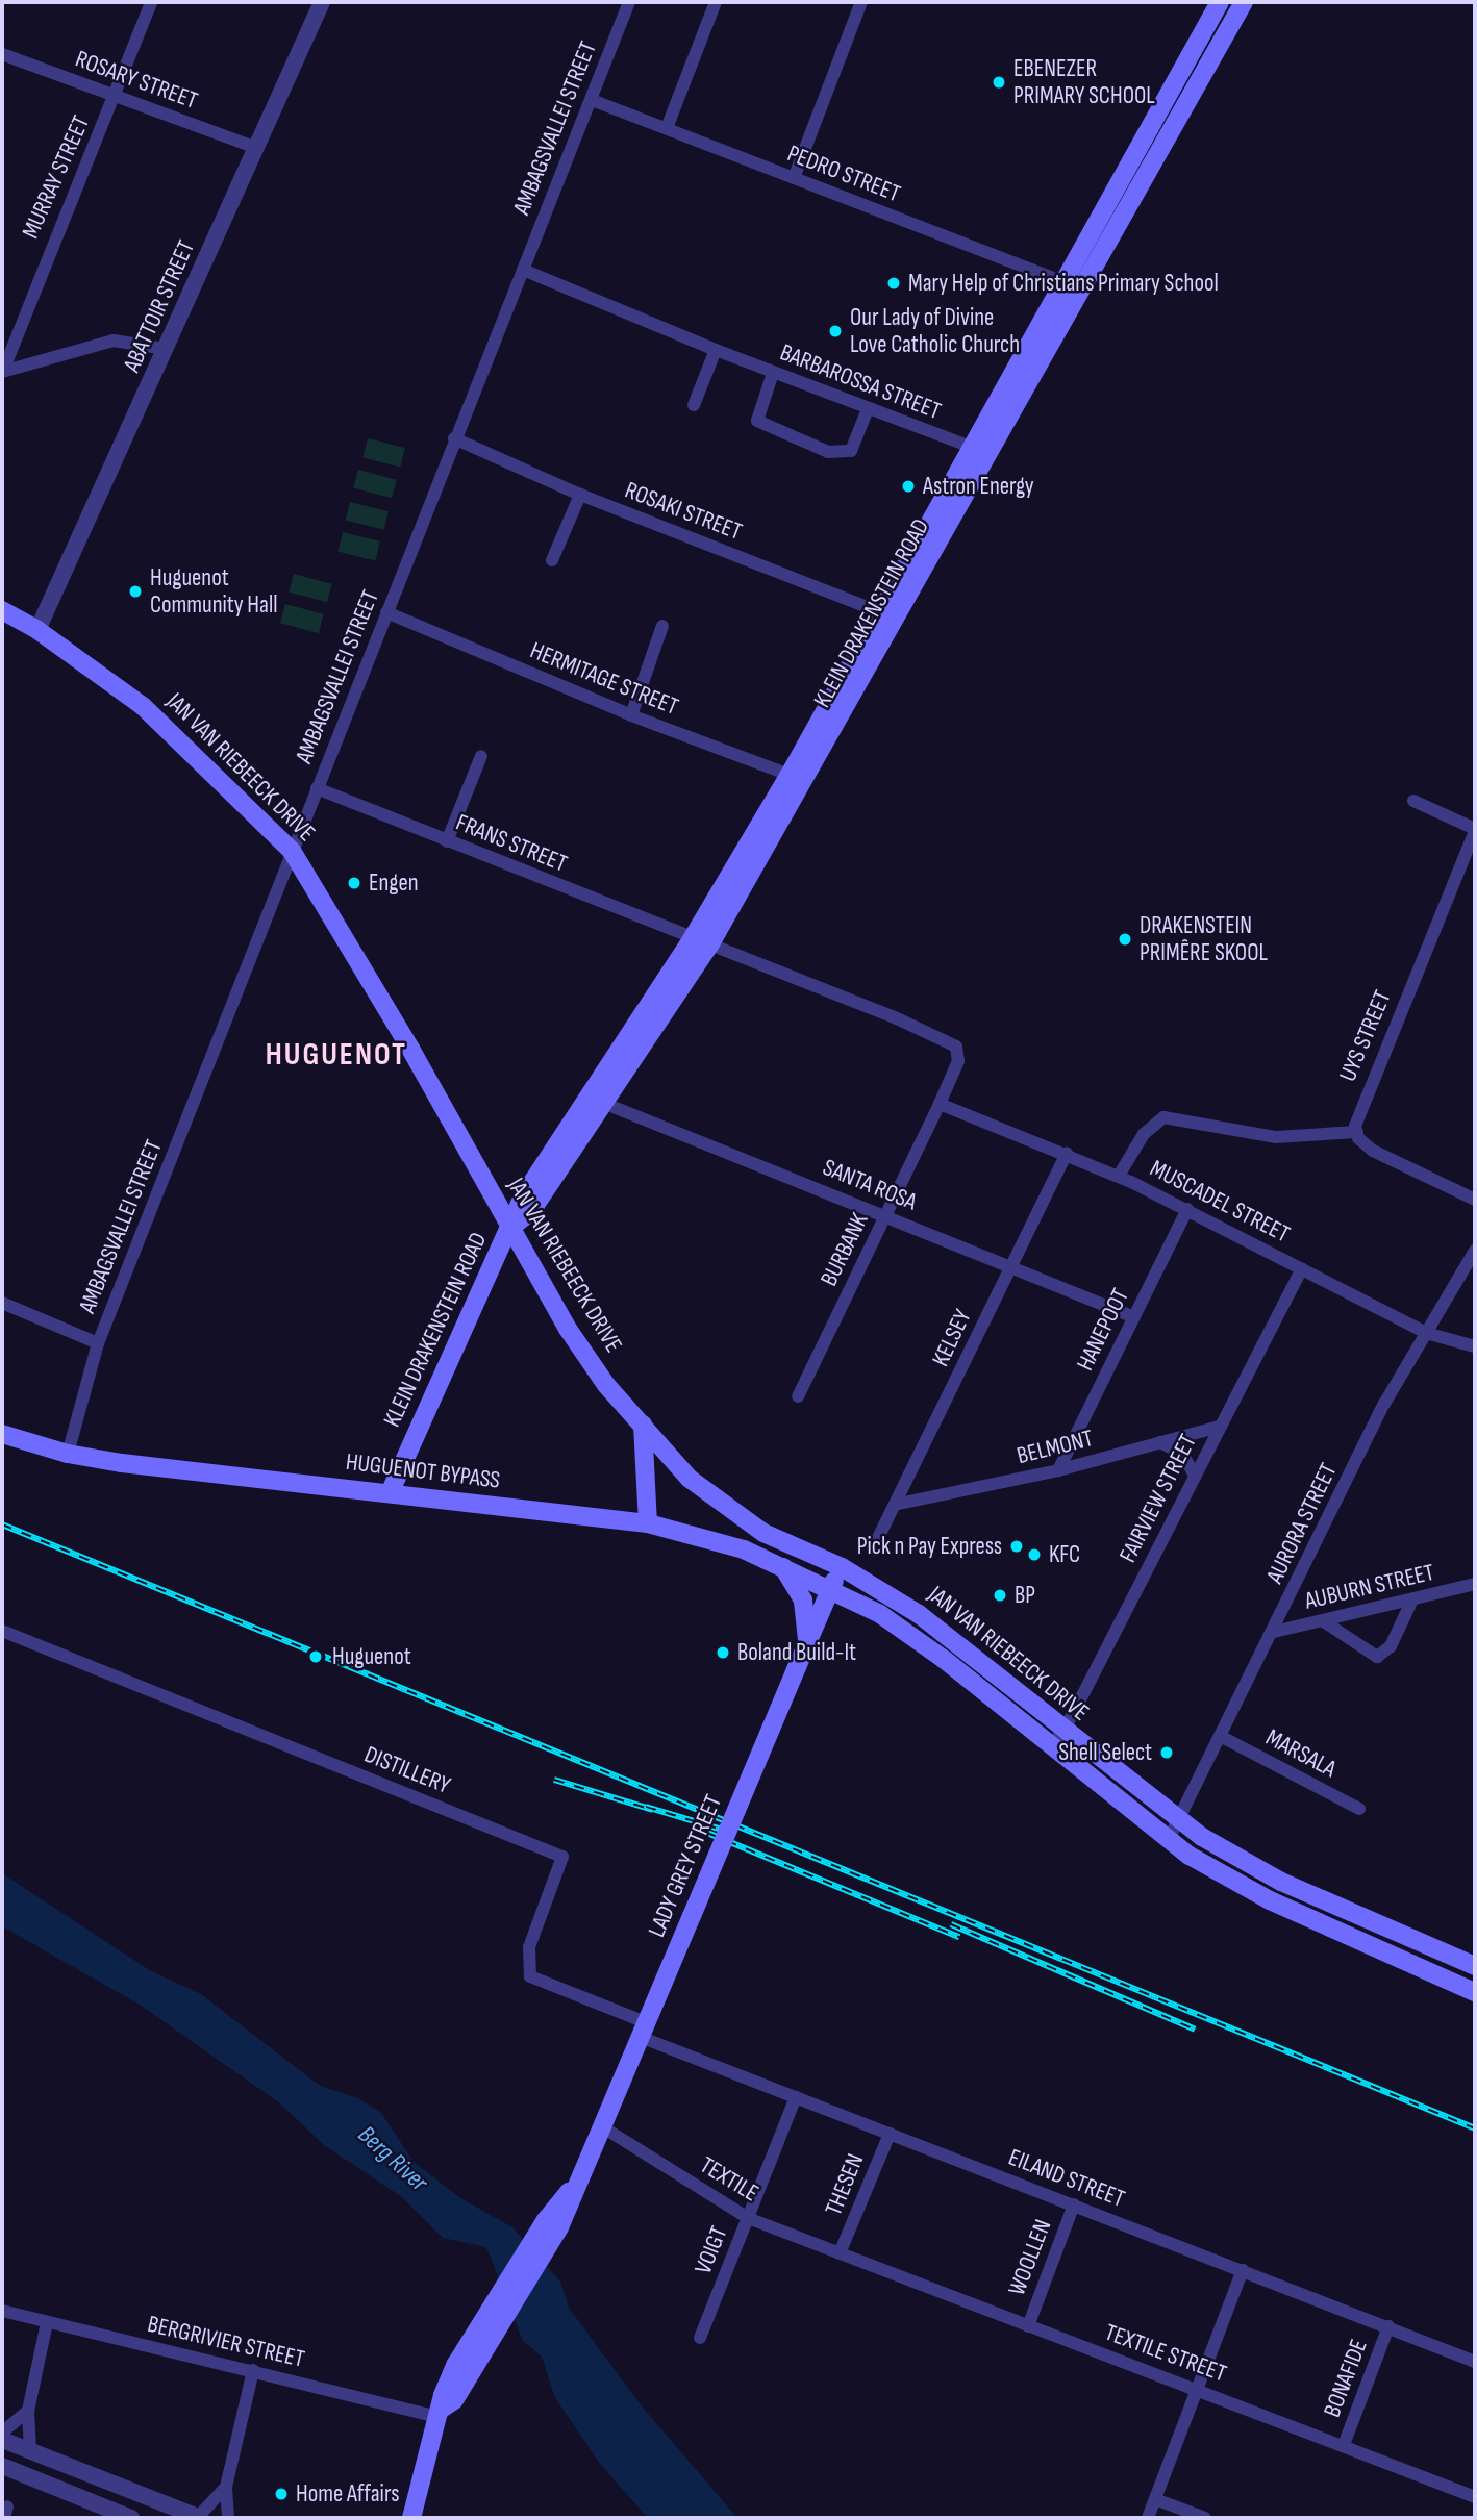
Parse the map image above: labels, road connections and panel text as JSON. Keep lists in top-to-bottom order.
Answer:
{
  "streets": {
    "main road": [
      "KLEIN DRAKENSTEIN ROAD",
      "JAN VAN RIEBEECK DRIVE",
      "HUGUENOT BYPASS",
      "LADY GREY STREET"
    ],
    "street": [
      "ROSARY STREET",
      "AMBAGSVALLEI STREET",
      "PEDRO STREET",
      "MURRAY STREET",
      "ABATTOIR STREET",
      "BARBAROSSA STREET",
      "ROSAKI STREET",
      "HERMITAGE STREET",
      "FRANS STREET",
      "UYS STREET",
      "SANTA ROSA",
      "MUSCADEL STREET",
      "BURBANK",
      "HANEPOOT",
      "KELSEY",
      "BELMONT",
      "FAIRVIEW STREET",
      "AURORA STREET",
      "AUBURN STREET",
      "MARSALA",
      "DISTILLERY",
      "EILAND STREET",
      "TEXTILE",
      "THESEN",
      "VOIGT",
      "WOOLLEN",
      "BERGRIVIER STREET",
      "TEXTILE STREET",
      "BONAFIDE"
    ]
  },
  "crossings": [
    ["ROSARY STREET", "MURRAY STREET"],
    ["ROSARY STREET", "ABATTOIR STREET"],
    ["AMBAGSVALLEI STREET", "PEDRO STREET"],
    ["AMBAGSVALLEI STREET", "BARBAROSSA STREET"],
    ["AMBAGSVALLEI STREET", "ROSAKI STREET"],
    ["AMBAGSVALLEI STREET", "HERMITAGE STREET"],
    ["AMBAGSVALLEI STREET", "JAN VAN RIEBEECK DRIVE"],
    ["AMBAGSVALLEI STREET", "FRANS STREET"],
    ["AMBAGSVALLEI STREET", "HUGUENOT BYPASS"],
    ["PEDRO STREET", "KLEIN DRAKENSTEIN ROAD"],
    ["ABATTOIR STREET", "JAN VAN RIEBEECK DRIVE"],
    ["BARBAROSSA STREET", "KLEIN DRAKENSTEIN ROAD"],
    ["ROSAKI STREET", "KLEIN DRAKENSTEIN ROAD"],
    ["KLEIN DRAKENSTEIN ROAD", "HERMITAGE STREET"],
    ["KLEIN DRAKENSTEIN ROAD", "JAN VAN RIEBEECK DRIVE"],
    ["KLEIN DRAKENSTEIN ROAD", "FRANS STREET"],
    ["KLEIN DRAKENSTEIN ROAD", "SANTA ROSA"],
    ["KLEIN DRAKENSTEIN ROAD", "BURBANK"],
    ["KLEIN DRAKENSTEIN ROAD", "HUGUENOT BYPASS"],
    ["JAN VAN RIEBEECK DRIVE", "HUGUENOT BYPASS"],
    ["JAN VAN RIEBEECK DRIVE", "FAIRVIEW STREET"],
    ["JAN VAN RIEBEECK DRIVE", "AURORA STREET"],
    ["JAN VAN RIEBEECK DRIVE", "LADY GREY STREET"],
    ["FRANS STREET", "BURBANK"],
    ["SANTA ROSA", "BURBANK"],
    ["SANTA ROSA", "HANEPOOT"],
    ["SANTA ROSA", "KELSEY"],
    ["MUSCADEL STREET", "BURBANK"],
    ["MUSCADEL STREET", "HANEPOOT"],
    ["MUSCADEL STREET", "KELSEY"],
    ["MUSCADEL STREET", "FAIRVIEW STREET"],
    ["MUSCADEL STREET", "AURORA STREET"],
    ["HANEPOOT", "BELMONT"],
    ["KELSEY", "BELMONT"],
    ["BELMONT", "FAIRVIEW STREET"],
    ["HUGUENOT BYPASS", "LADY GREY STREET"],
    ["AURORA STREET", "AUBURN STREET"],
    ["AURORA STREET", "MARSALA"],
    ["DISTILLERY", "LADY GREY STREET"],
    ["DISTILLERY", "EILAND STREET"],
    ["LADY GREY STREET", "EILAND STREET"],
    ["LADY GREY STREET", "TEXTILE"],
    ["LADY GREY STREET", "BERGRIVIER STREET"],
    ["EILAND STREET", "THESEN"],
    ["EILAND STREET", "VOIGT"],
    ["EILAND STREET", "WOOLLEN"],
    ["EILAND STREET", "BONAFIDE"],
    ["TEXTILE", "THESEN"],
    ["TEXTILE", "VOIGT"],
    ["TEXTILE", "TEXTILE STREET"],
    ["THESEN", "TEXTILE STREET"],
    ["WOOLLEN", "TEXTILE STREET"],
    ["TEXTILE STREET", "BONAFIDE"]
  ],
  "districts": ["HUGUENOT"],
  "water": ["Berg River"],
  "places": [
    "EBENEZER PRIMARY SCHOOL",
    "Mary Help of Christians Primary School",
    "Our Lady of Divine Love Catholic Church",
    "Astron Energy",
    "Huguenot Community Hall",
    "Engen",
    "DRAKENSTEIN PRIMÊRE SKOOL",
    "Pick n Pay Express",
    "KFC",
    "BP",
    "Boland Build-It",
    "Huguenot",
    "Shell Select",
    "Home Affairs"
  ]
}
